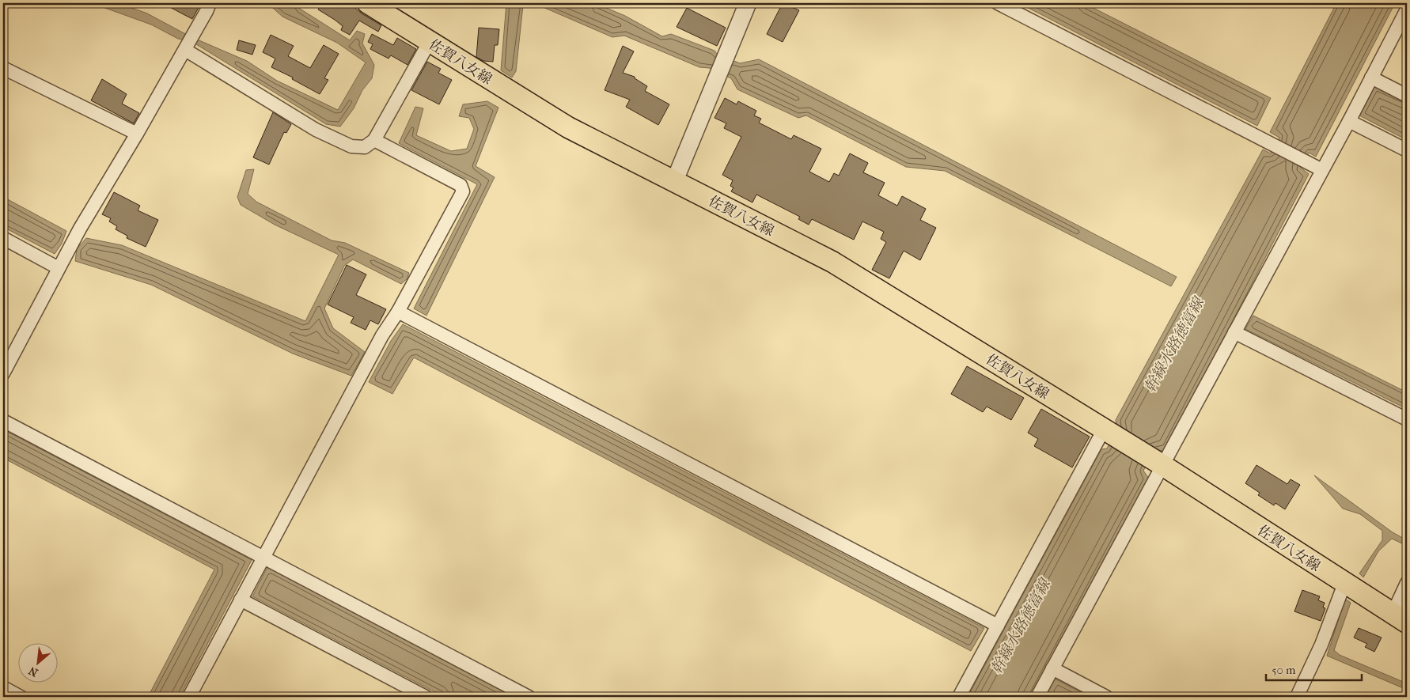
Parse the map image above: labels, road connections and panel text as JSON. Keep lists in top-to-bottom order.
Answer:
{
  "streets": {
    "main road": ["佐賀八女線"]
  },
  "water": ["幹線水路徳富線"],
  "scale_bar": "50 m",
  "north": "bottom left"
}
